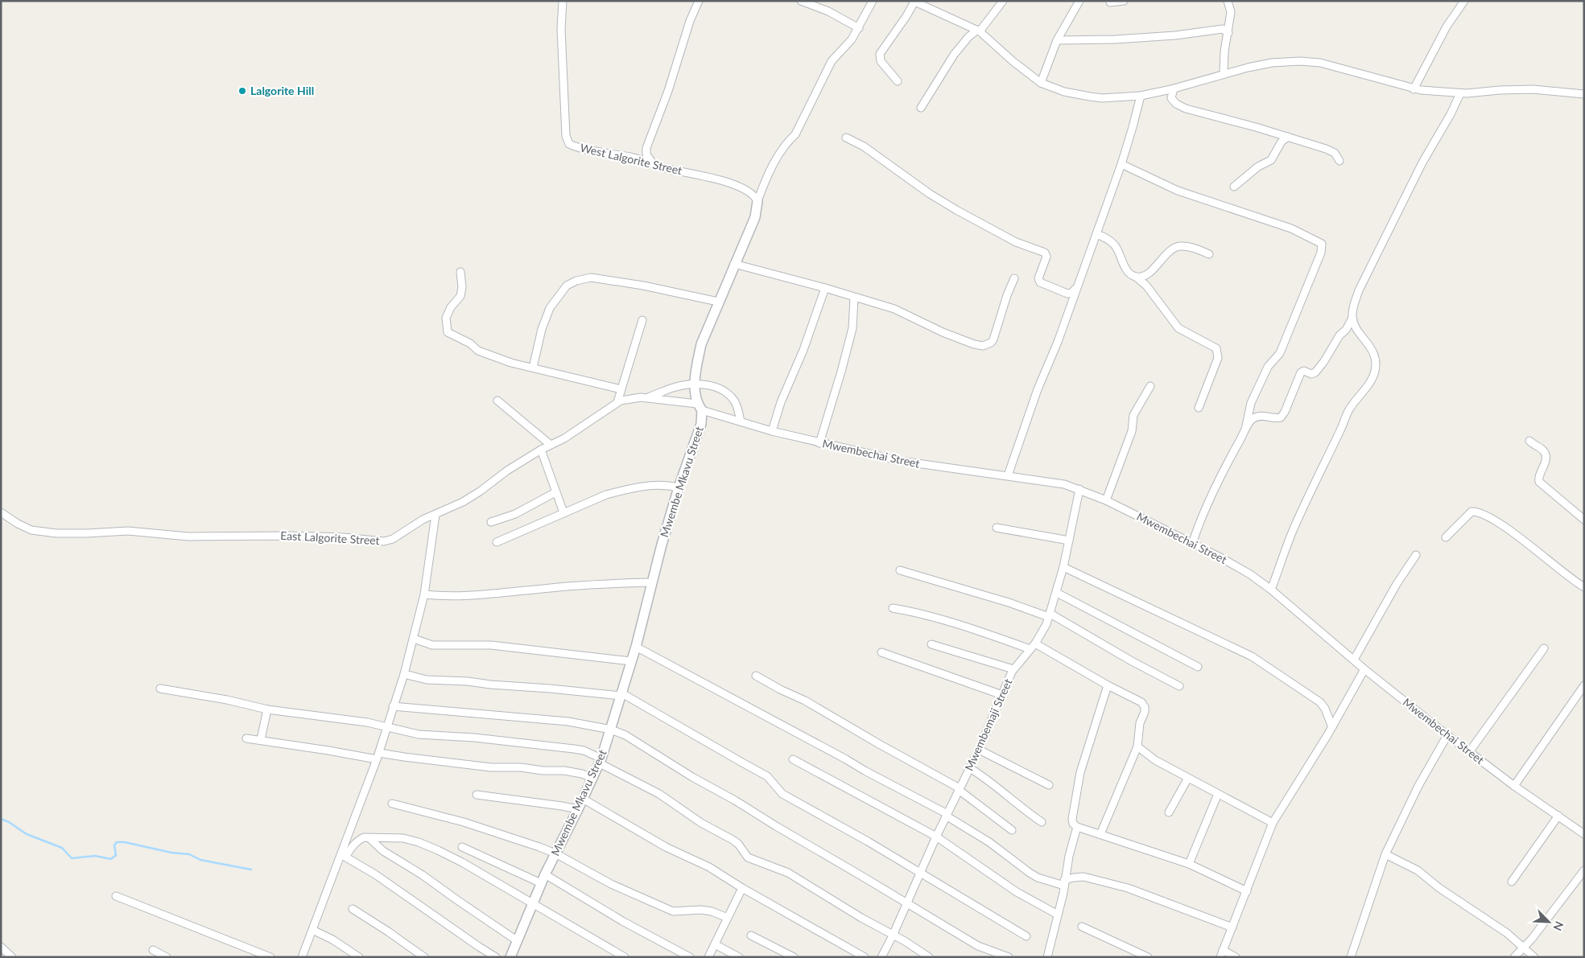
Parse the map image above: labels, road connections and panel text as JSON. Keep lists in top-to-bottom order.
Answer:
{
  "streets": {
    "street": [
      "West Lalgorite Street",
      "Mwembechai Street",
      "Mwembe Mkavu Street",
      "East Lalgorite Street",
      "Mwembemaji Street"
    ]
  },
  "crossings": [
    ["West Lalgorite Street", "Mwembe Mkavu Street"],
    ["Mwembechai Street", "Mwembe Mkavu Street"],
    ["Mwembechai Street", "East Lalgorite Street"],
    ["Mwembechai Street", "Mwembemaji Street"],
    ["Mwembe Mkavu Street", "East Lalgorite Street"]
  ],
  "places": ["Lalgorite Hill"],
  "north": "bottom right"
}
